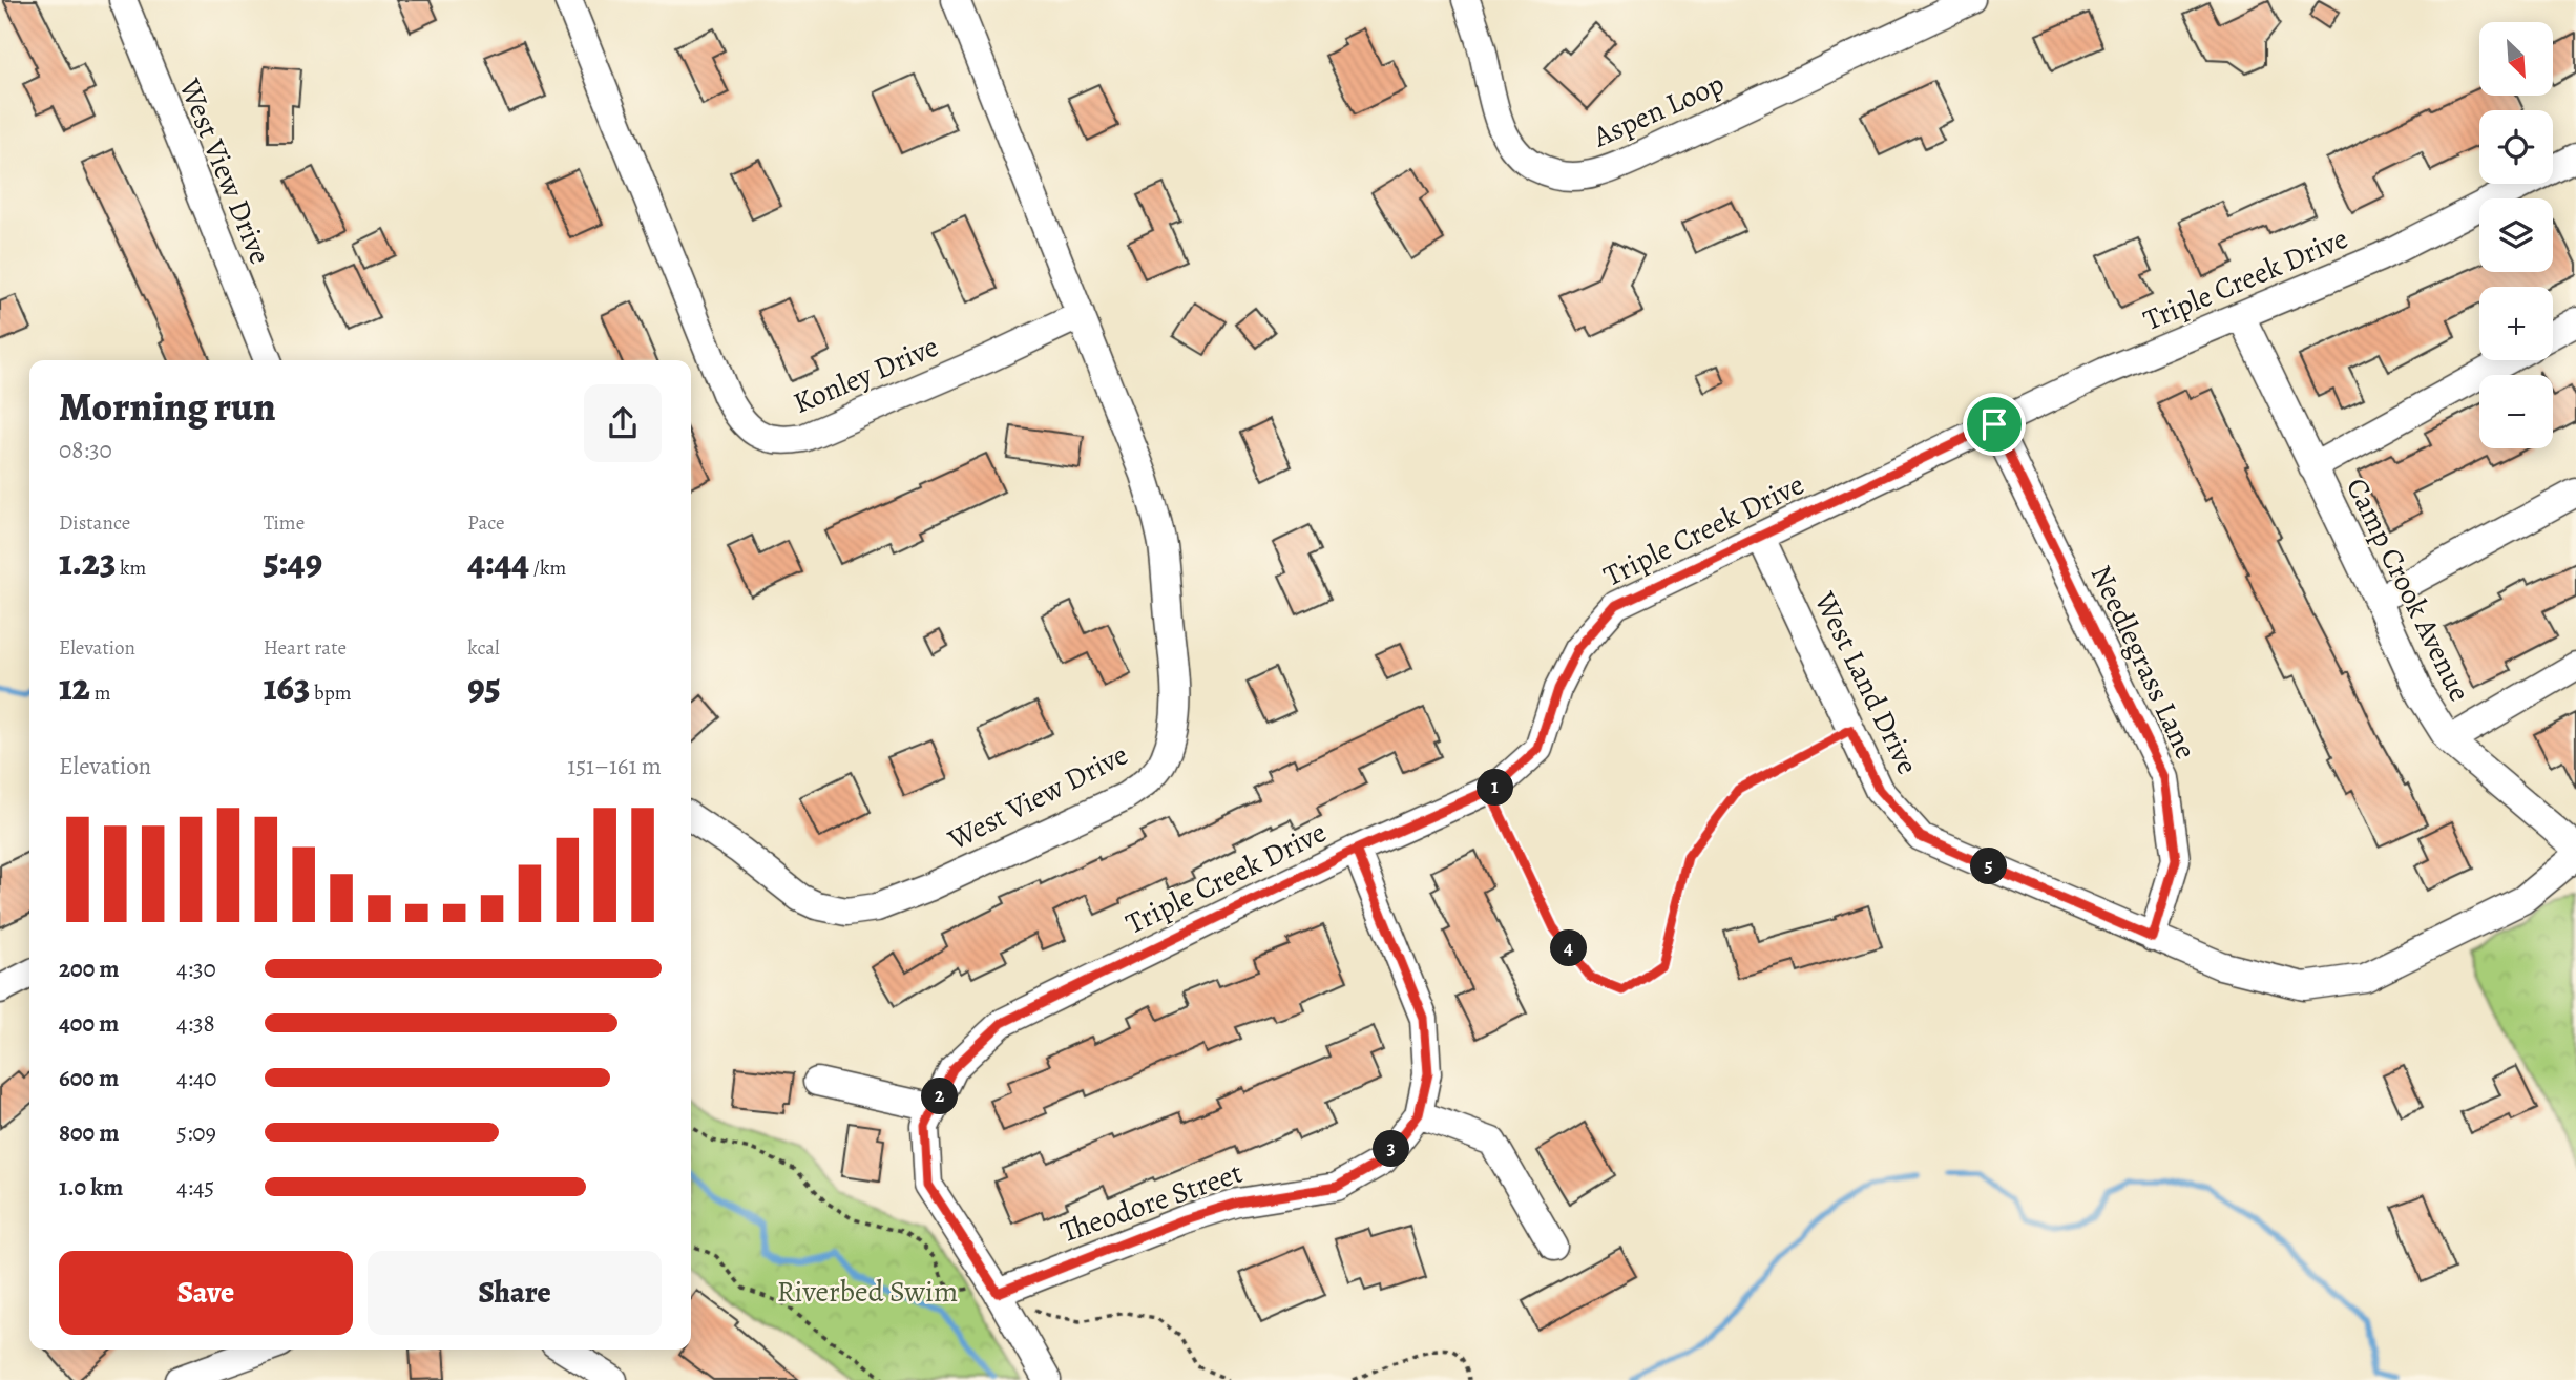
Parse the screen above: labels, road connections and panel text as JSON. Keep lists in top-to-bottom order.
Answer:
{
  "streets": {
    "street": [
      "Aspen Loop",
      "West View Drive",
      "Triple Creek Drive",
      "Konley Drive",
      "Camp Crook Avenue",
      "Needlegrass Lane",
      "West Land Drive",
      "Theodore Street"
    ]
  },
  "crossings": [
    ["West View Drive", "Konley Drive"],
    ["Triple Creek Drive", "Camp Crook Avenue"],
    ["Triple Creek Drive", "Needlegrass Lane"],
    ["Triple Creek Drive", "West Land Drive"],
    ["Triple Creek Drive", "Theodore Street"],
    ["Needlegrass Lane", "West Land Drive"]
  ],
  "parks": ["Riverbed Swim"],
  "north": "bottom right",
  "page": {
    "map_buttons": ["+", "−"],
    "heading": ["Morning run", "08:30"],
    "stats": [
      ["Distance", "1.23 km"],
      ["Time", "5:49"],
      ["Pace", "4:44 /km"],
      ["Elevation", "12 m"],
      ["Heart rate", "163 bpm"],
      ["kcal", "95"]
    ],
    "chart": ["Elevation", "151–161 m"],
    "pins": [
      "1",
      "5",
      "4",
      "2",
      "3"
    ],
    "list": [
      {
        "name": "200 m",
        "note": "4:30"
      },
      {
        "name": "400 m",
        "note": "4:38"
      },
      {
        "name": "600 m",
        "note": "4:40"
      },
      {
        "name": "800 m",
        "note": "5:09"
      },
      {
        "name": "1.0 km",
        "note": "4:45"
      }
    ],
    "buttons": ["Save", "Share"]
  }
}
